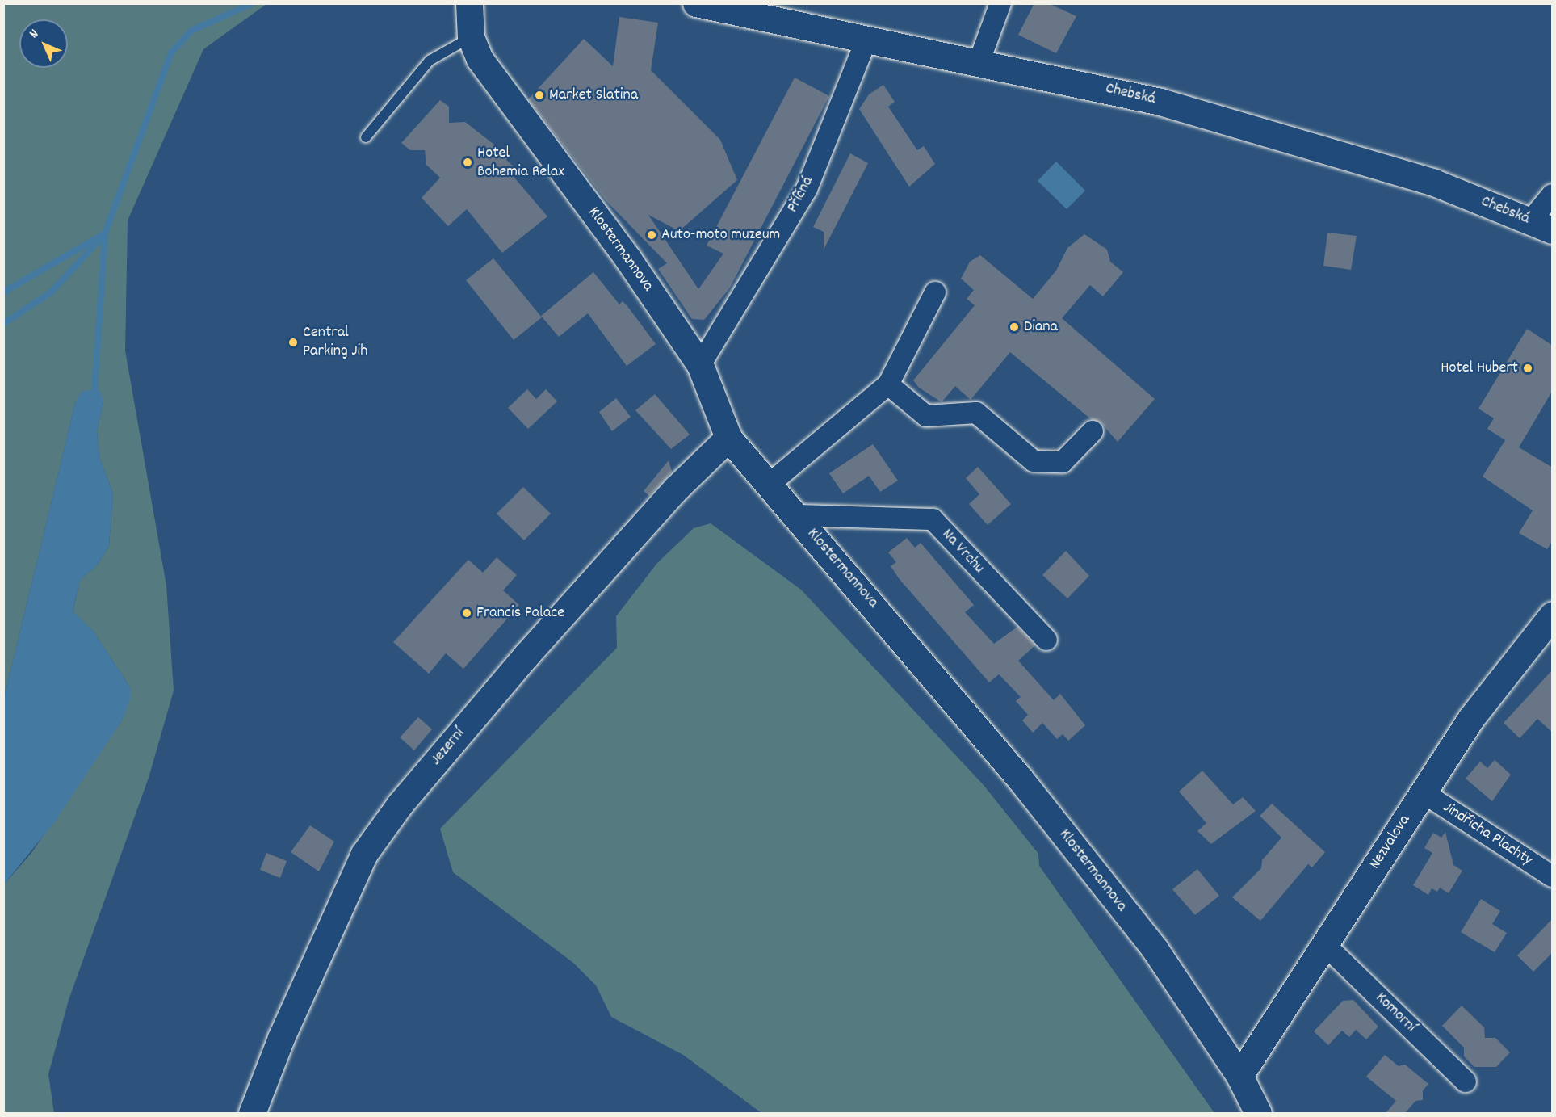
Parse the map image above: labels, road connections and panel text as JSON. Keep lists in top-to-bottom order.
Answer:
{
  "streets": {
    "street": [
      "Chebská",
      "Příčná",
      "Klostermannova",
      "Na Vrchu",
      "Jezerní",
      "Jindřicha Plachty",
      "Nezvalova",
      "Komorní"
    ]
  },
  "crossings": [
    ["Chebská", "Příčná"],
    ["Příčná", "Klostermannova"],
    ["Klostermannova", "Na Vrchu"],
    ["Klostermannova", "Jezerní"],
    ["Klostermannova", "Nezvalova"],
    ["Jindřicha Plachty", "Nezvalova"],
    ["Nezvalova", "Komorní"]
  ],
  "places": [
    "Market Slatina",
    "Hotel Bohemia Relax",
    "Auto-moto muzeum",
    "Diana",
    "Central Parking Jih",
    "Hotel Hubert",
    "Francis Palace"
  ],
  "north": "top left"
}
